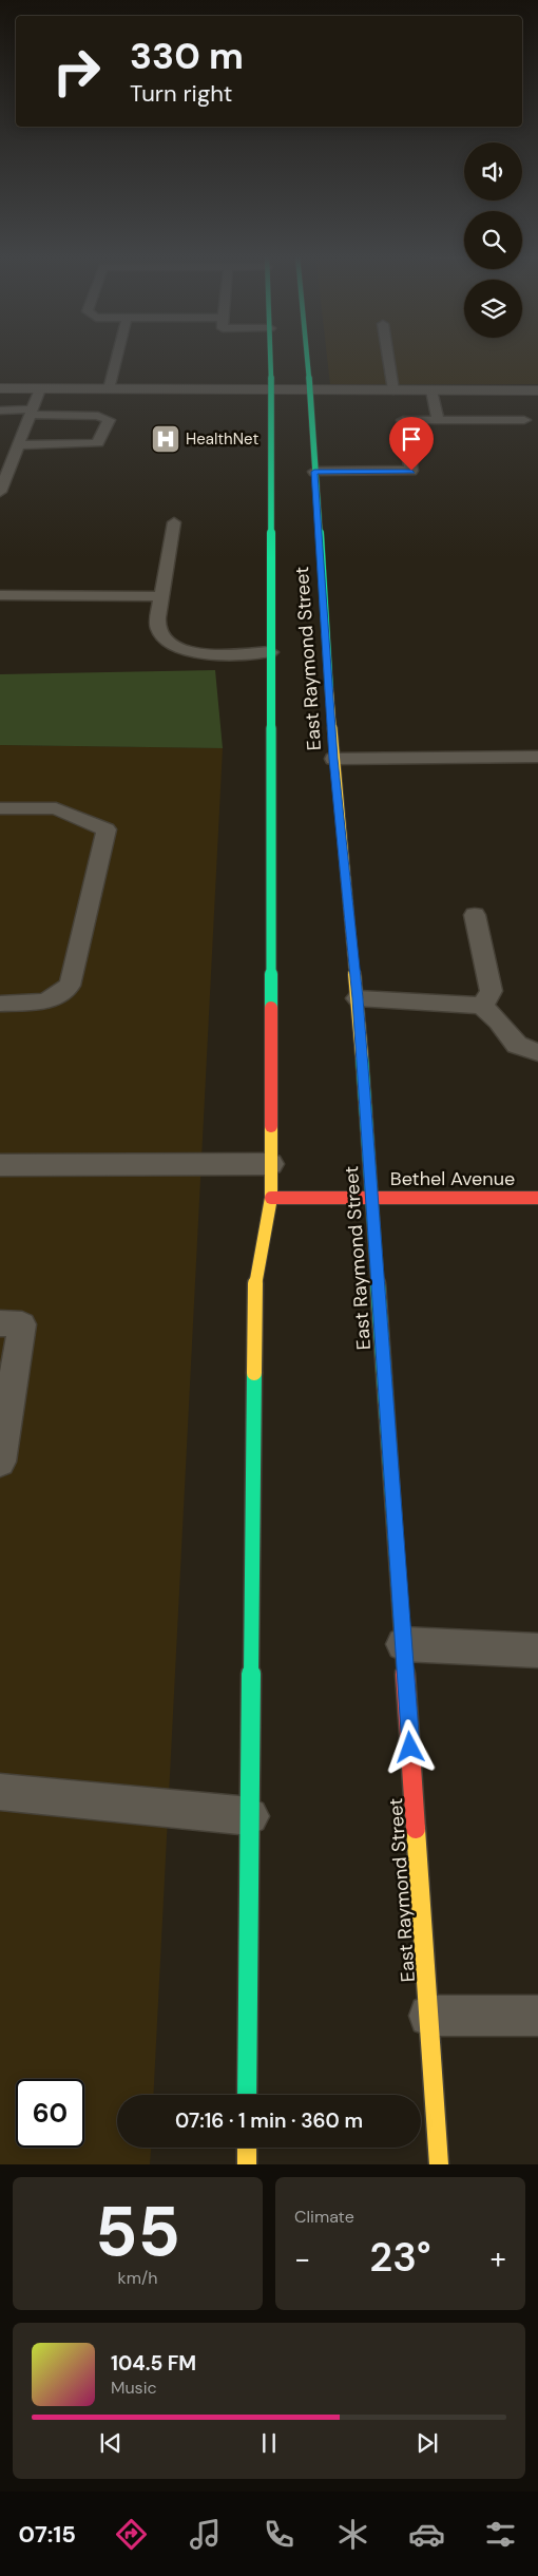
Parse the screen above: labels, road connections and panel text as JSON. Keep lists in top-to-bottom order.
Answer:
{
  "streets": {
    "main road": ["East Raymond Street", "Bethel Avenue"]
  },
  "crossings": [
    ["East Raymond Street", "Bethel Avenue"]
  ],
  "places": {
    "hospital": ["HealthNet"]
  },
  "page": {
    "turn": ["330 m", "Turn right"],
    "limit": "60",
    "trip": "07:16 · 1 min · 360 m",
    "tile": [
      ["55", "km/h"],
      "Climate"
    ],
    "heat": ["−", "23°", "+"],
    "song": ["104.5 FM", "Music"],
    "tabs": "07:15"
  }
}
